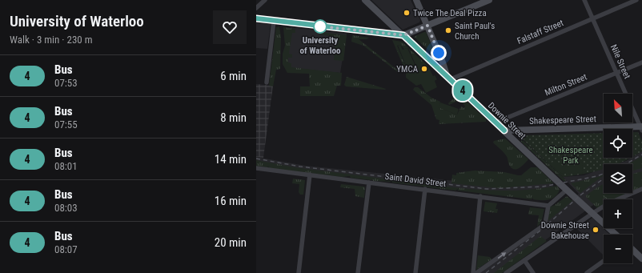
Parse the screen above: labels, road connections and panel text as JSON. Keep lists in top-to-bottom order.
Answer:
{
  "streets": {
    "main road": ["Shakespeare Street", "Downie Street"],
    "street": [
      "Falstaff Street",
      "Nile Street",
      "Milton Street",
      "Saint David Street"
    ]
  },
  "crossings": [
    ["Falstaff Street", "Nile Street"],
    ["Falstaff Street", "Downie Street"],
    ["Nile Street", "Milton Street"],
    ["Nile Street", "Shakespeare Street"],
    ["Milton Street", "Downie Street"],
    ["Shakespeare Street", "Downie Street"]
  ],
  "parks": ["Shakespeare Park"],
  "places": [
    "Twice The Deal Pizza",
    "University of Waterloo",
    "Saint Paul's Church",
    "YMCA",
    "Downie Street Bakehouse"
  ],
  "lines": ["bus line 4"],
  "north": "top left",
  "page": {
    "heading": ["University of Waterloo", "Walk · 3 min · 230 m"],
    "on_map": "4",
    "list": [
      {
        "mark": "4",
        "name": "Bus",
        "note": "07:53",
        "value": "6 min"
      },
      {
        "mark": "4",
        "name": "Bus",
        "note": "07:55",
        "value": "8 min"
      },
      {
        "mark": "4",
        "name": "Bus",
        "note": "08:01",
        "value": "14 min"
      },
      {
        "mark": "4",
        "name": "Bus",
        "note": "08:03",
        "value": "16 min"
      },
      {
        "mark": "4",
        "name": "Bus",
        "note": "08:07",
        "value": "20 min"
      }
    ],
    "map_buttons": ["+", "−"]
  }
}
